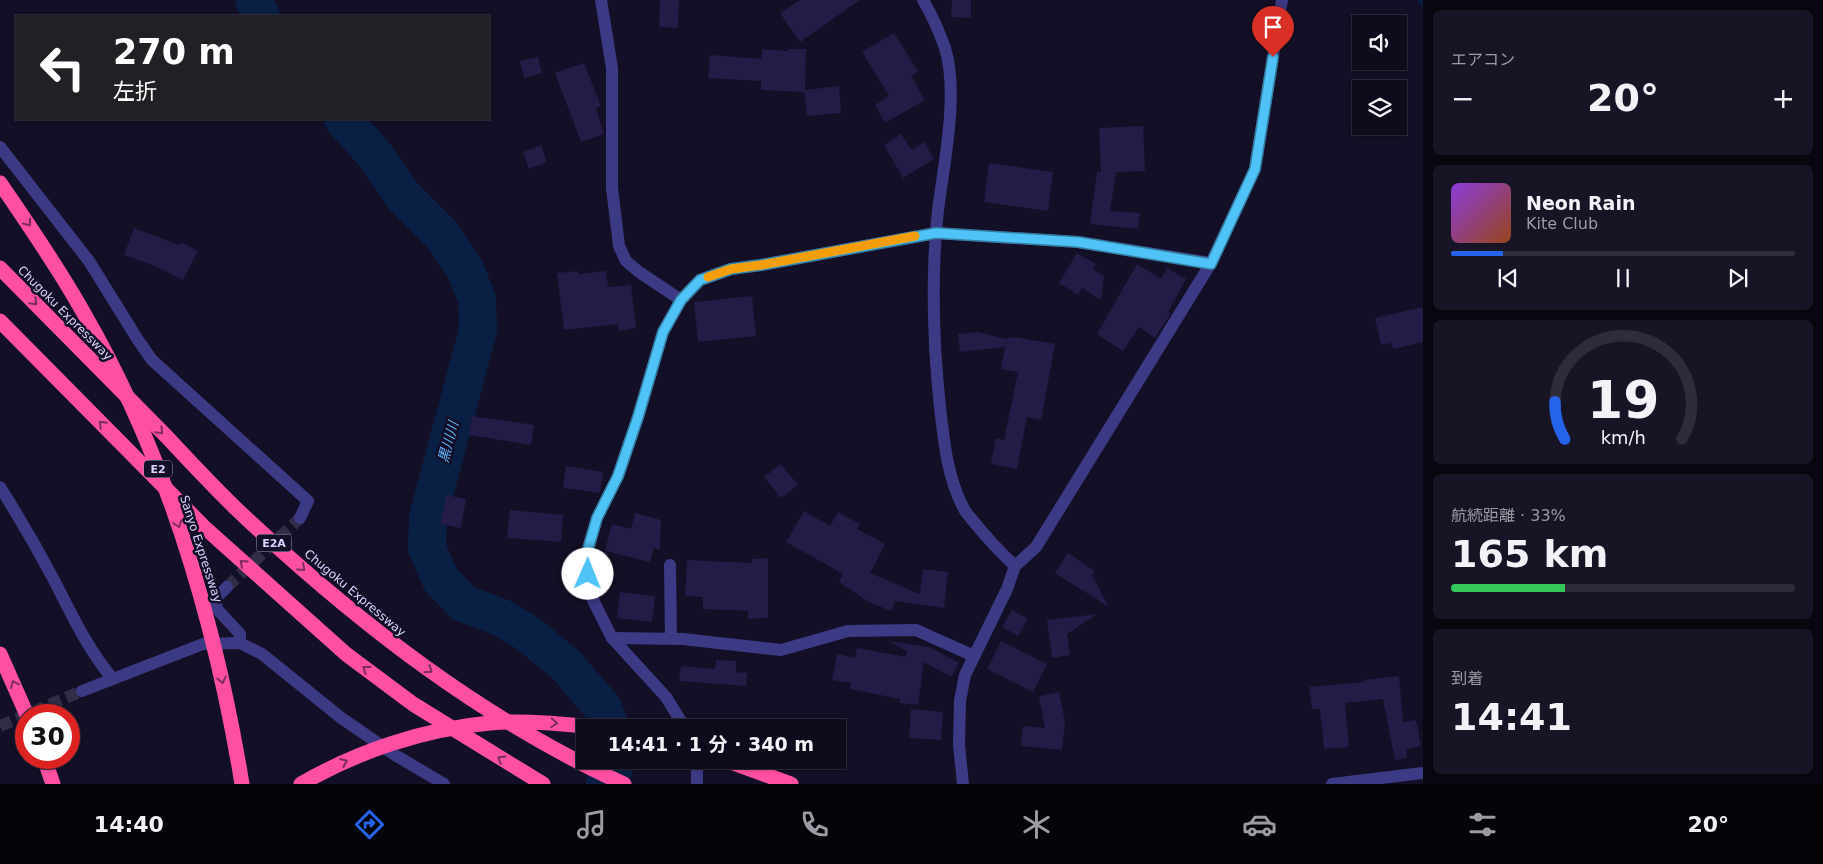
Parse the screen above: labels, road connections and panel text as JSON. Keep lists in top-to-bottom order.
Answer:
{
  "streets": {
    "highway": [
      "Chugoku Expressway",
      "E2",
      "E2A",
      "Sanyo Expressway"
    ]
  },
  "one_way": ["Sanyo Expressway"],
  "water": ["黒川川"],
  "page": {
    "tile": [
      "エアコン",
      ["航続距離 · 33%", "165 km"],
      ["到着", "14:41"]
    ],
    "turn": ["270 m", "左折"],
    "heat": ["−", "20°", "+"],
    "song": ["Neon Rain", "Kite Club"],
    "limit": "30",
    "trip": "14:41 · 1 分 · 340 m",
    "tabs": ["14:40", "20°"],
    "gauge": ["19", "km/h"]
  }
}
